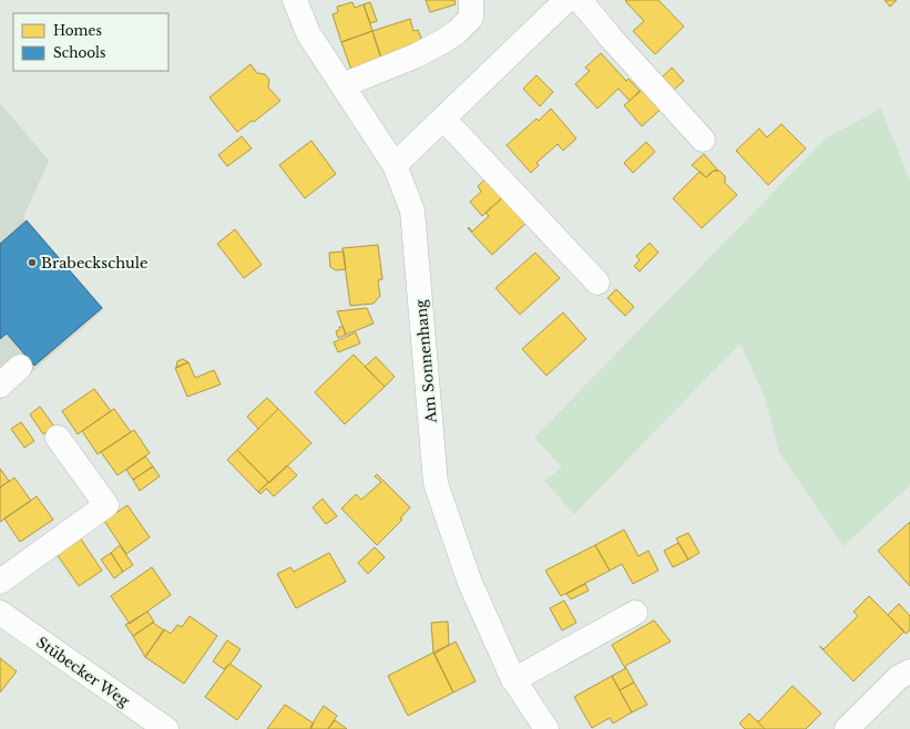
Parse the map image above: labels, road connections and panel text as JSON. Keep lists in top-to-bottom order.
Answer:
{
  "streets": {
    "street": ["Am Sonnenhang", "Stübecker Weg"]
  },
  "places": ["Brabeckschule"],
  "legend": ["Homes", "Schools"]
}
